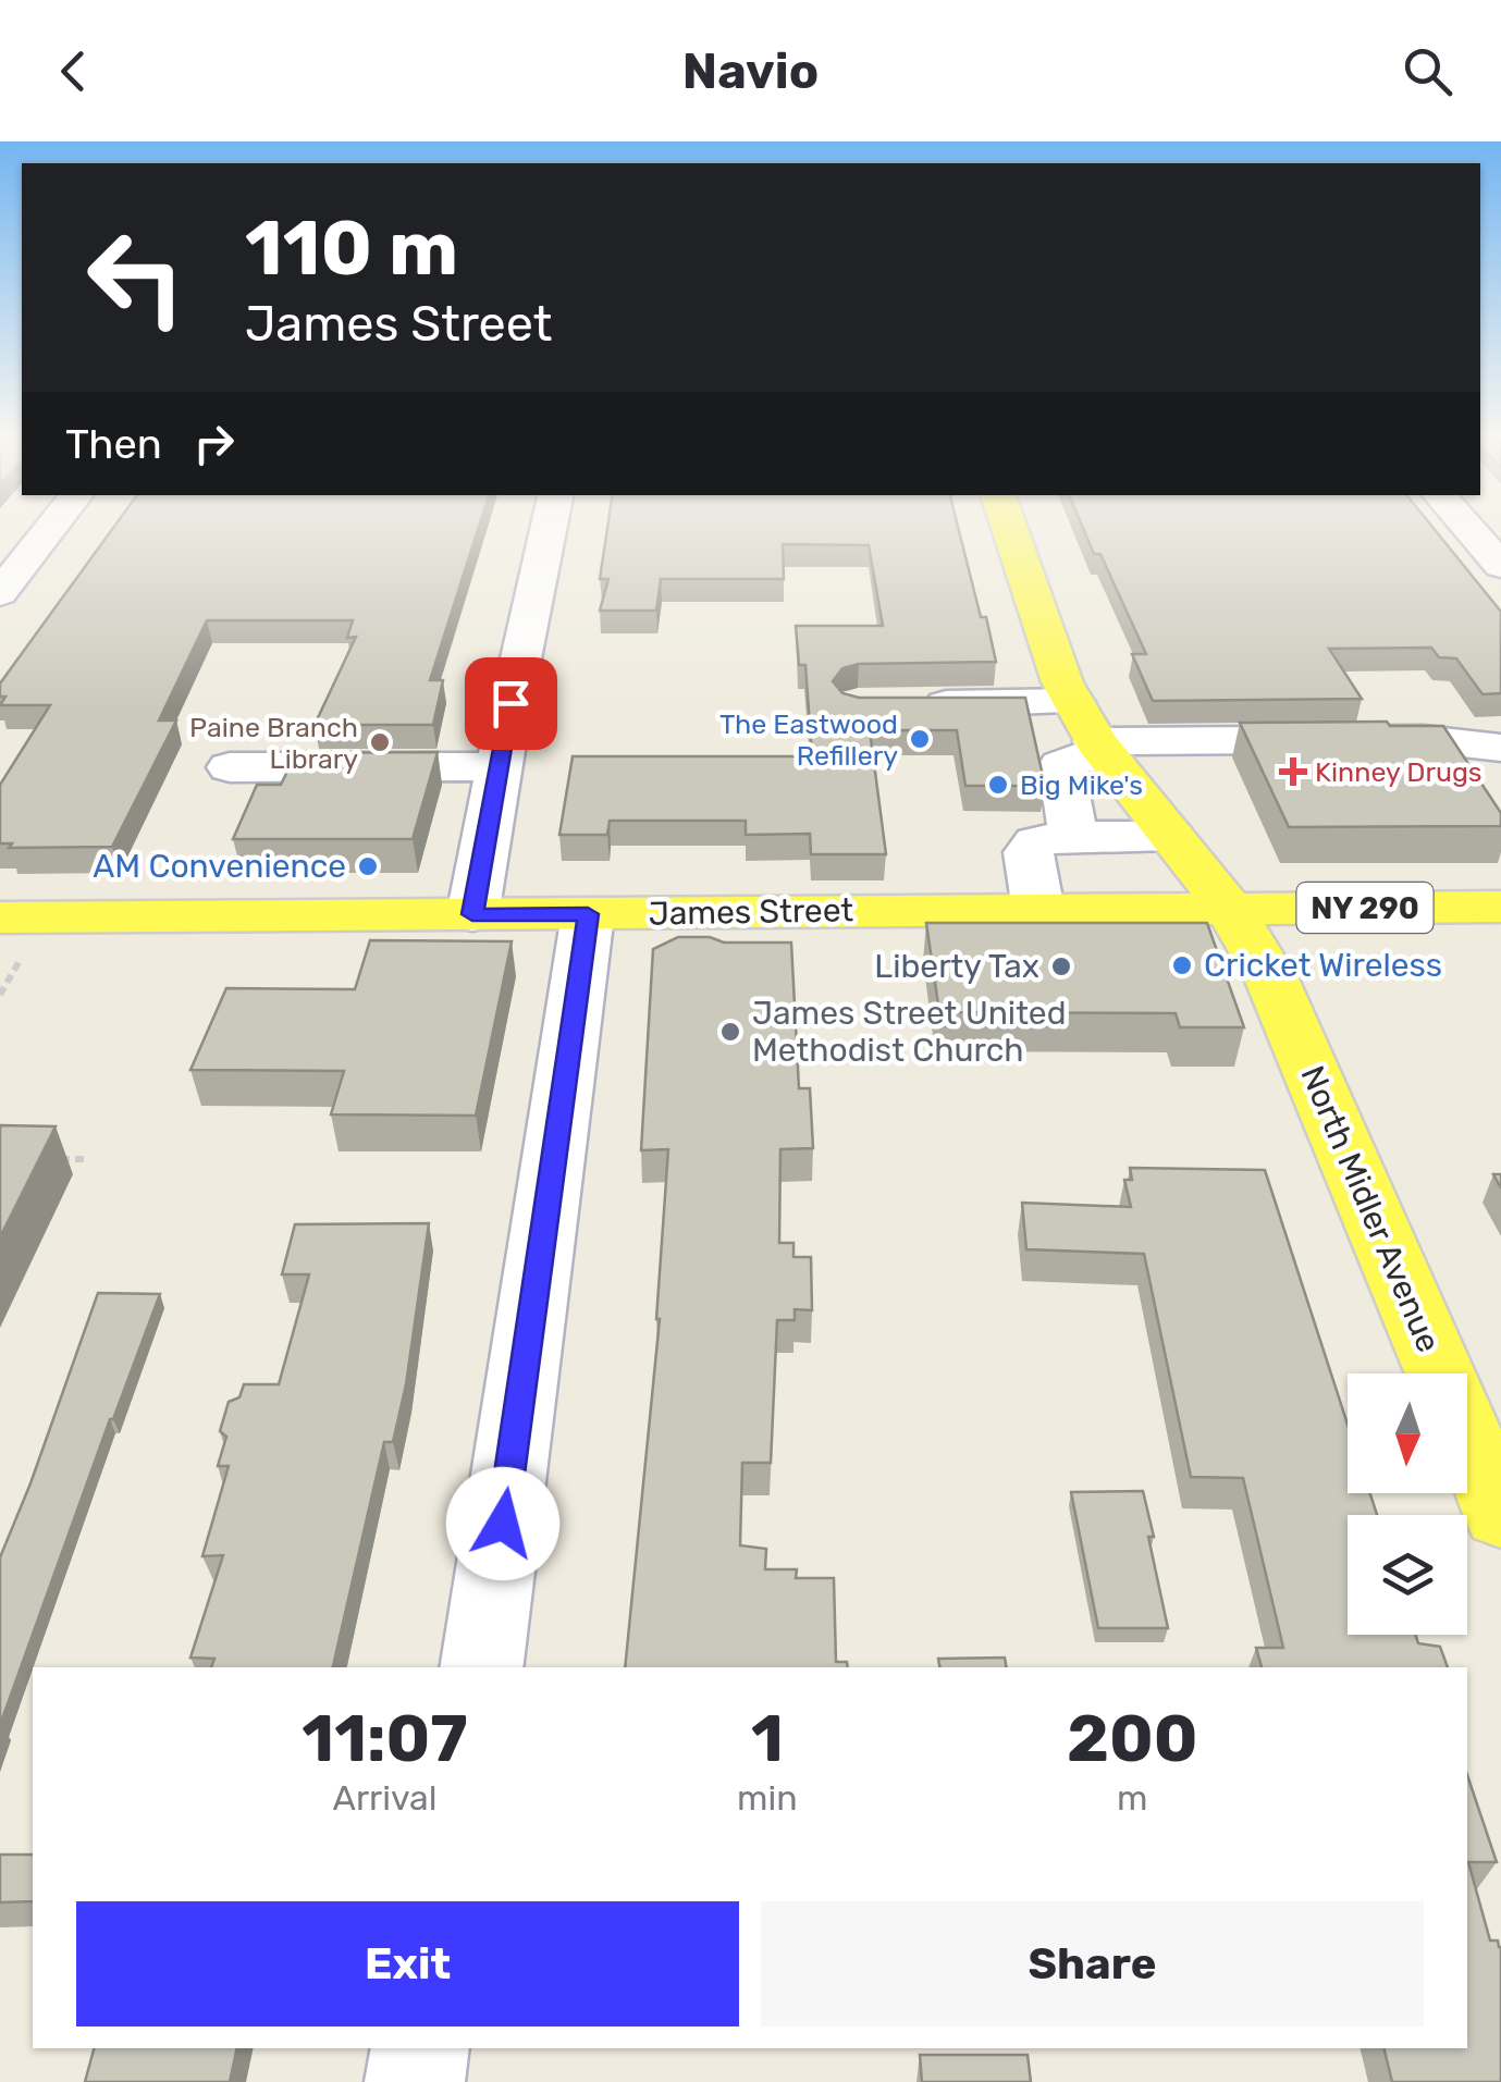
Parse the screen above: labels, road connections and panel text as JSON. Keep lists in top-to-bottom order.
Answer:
{
  "streets": {
    "main road": ["NY 290", "James Street", "North Midler Avenue"]
  },
  "crossings": [
    ["James Street", "North Midler Avenue"]
  ],
  "places": {
    "other": [
      "The Eastwood Refillery",
      "Paine Branch Library",
      "Big Mike's",
      "AM Convenience",
      "Cricket Wireless",
      "Liberty Tax",
      "James Street United Methodist Church"
    ],
    "health": ["Kinney Drugs"]
  },
  "north": "bottom",
  "page": {
    "header": "Navio",
    "turn": ["110 m", "James Street"],
    "then": "Then",
    "eta": [
      "11:07",
      "Arrival",
      "1",
      "min",
      "200",
      "m"
    ],
    "buttons": ["Exit", "Share"]
  }
}
